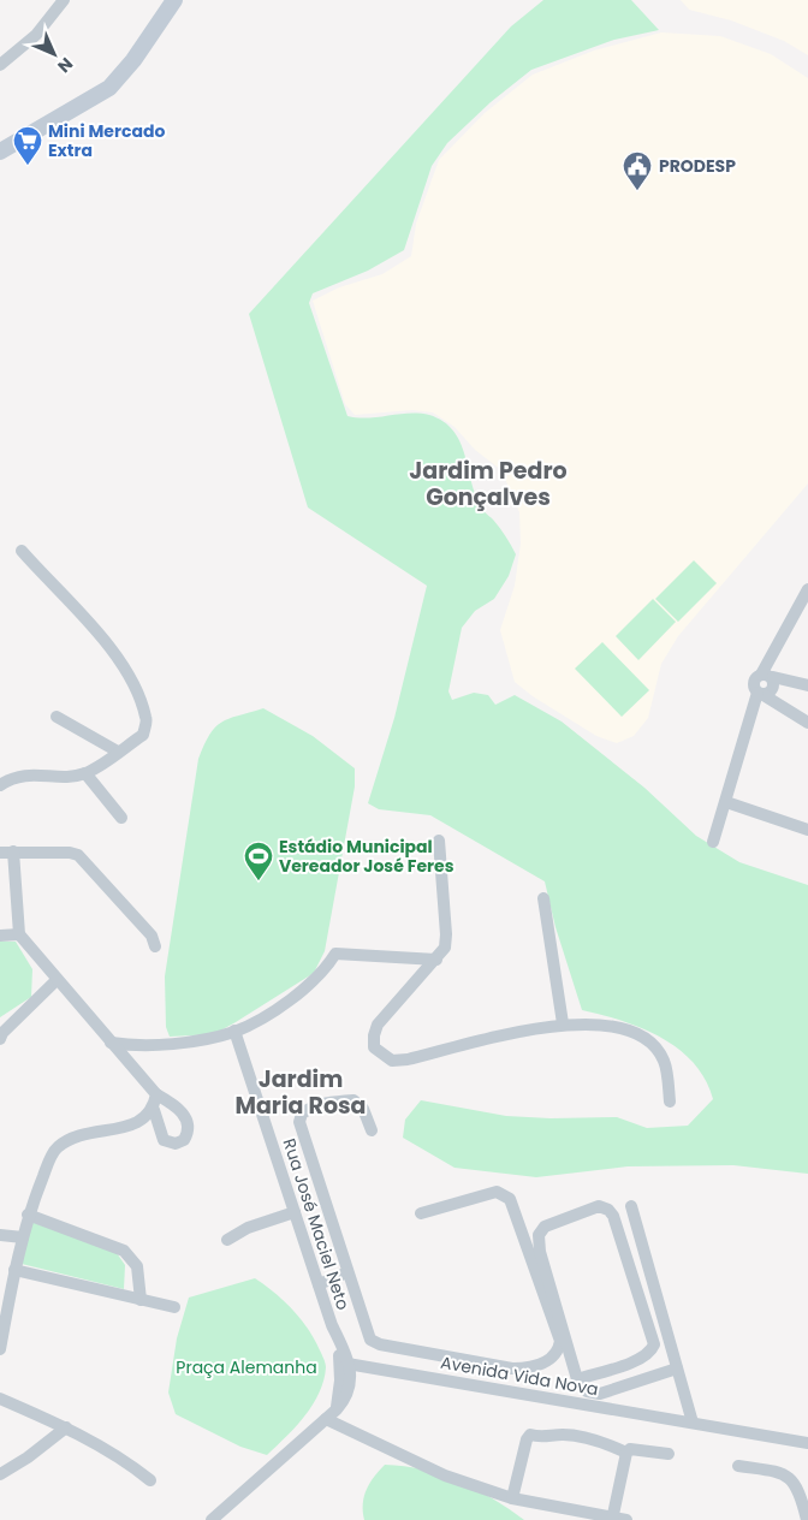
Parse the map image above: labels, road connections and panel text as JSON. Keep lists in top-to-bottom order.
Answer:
{
  "streets": {
    "street": ["Rua José Maciel Neto", "Avenida Vida Nova"]
  },
  "crossings": [
    ["Rua José Maciel Neto", "Avenida Vida Nova"]
  ],
  "districts": ["Jardim Pedro Gonçalves", "Jardim Maria Rosa"],
  "parks": ["Praça Alemanha"],
  "places": {
    "supermarket": ["Mini Mercado Extra"],
    "public building": ["PRODESP"],
    "sports": ["Estádio Municipal Vereador José Feres"]
  },
  "north": "bottom right"
}
